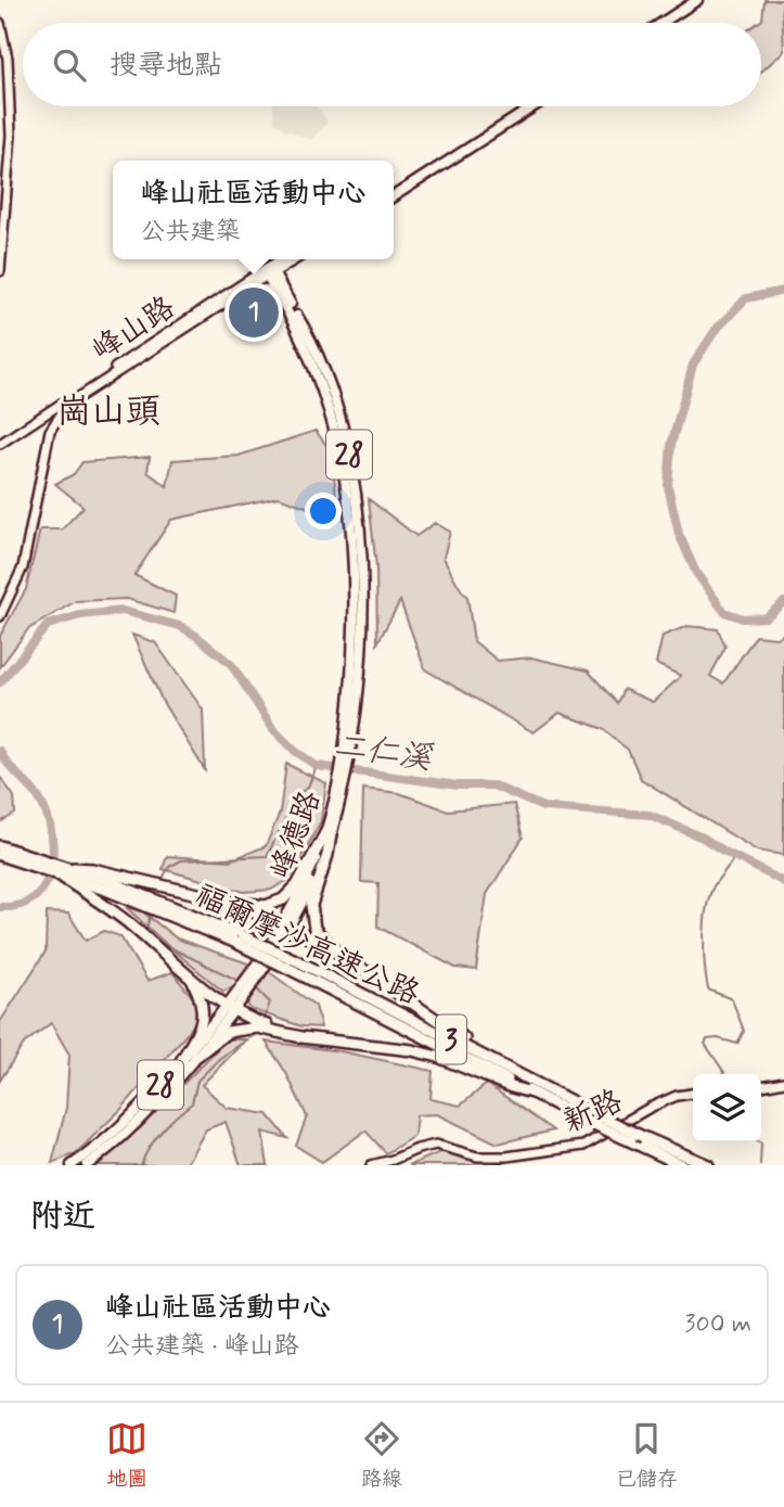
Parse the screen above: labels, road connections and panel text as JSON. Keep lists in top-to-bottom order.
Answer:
{
  "streets": {
    "highway": ["福爾摩沙高速公路", "3"],
    "main road": ["峰山路", "28", "峰德路"],
    "street": ["新路"]
  },
  "crossings": [
    ["峰山路", "峰德路"]
  ],
  "districts": ["崗山頭"],
  "water": ["二仁溪"],
  "page": {
    "search": "搜尋地點",
    "popup": ["峰山社區活動中心", "公共建築"],
    "pins": "1",
    "heading": "附近",
    "list": [
      {
        "mark": "1",
        "name": "峰山社區活動中心",
        "note": "公共建築 · 峰山路",
        "value": "300 m"
      }
    ],
    "nav": ["地圖", "路線", "已儲存"]
  }
}
